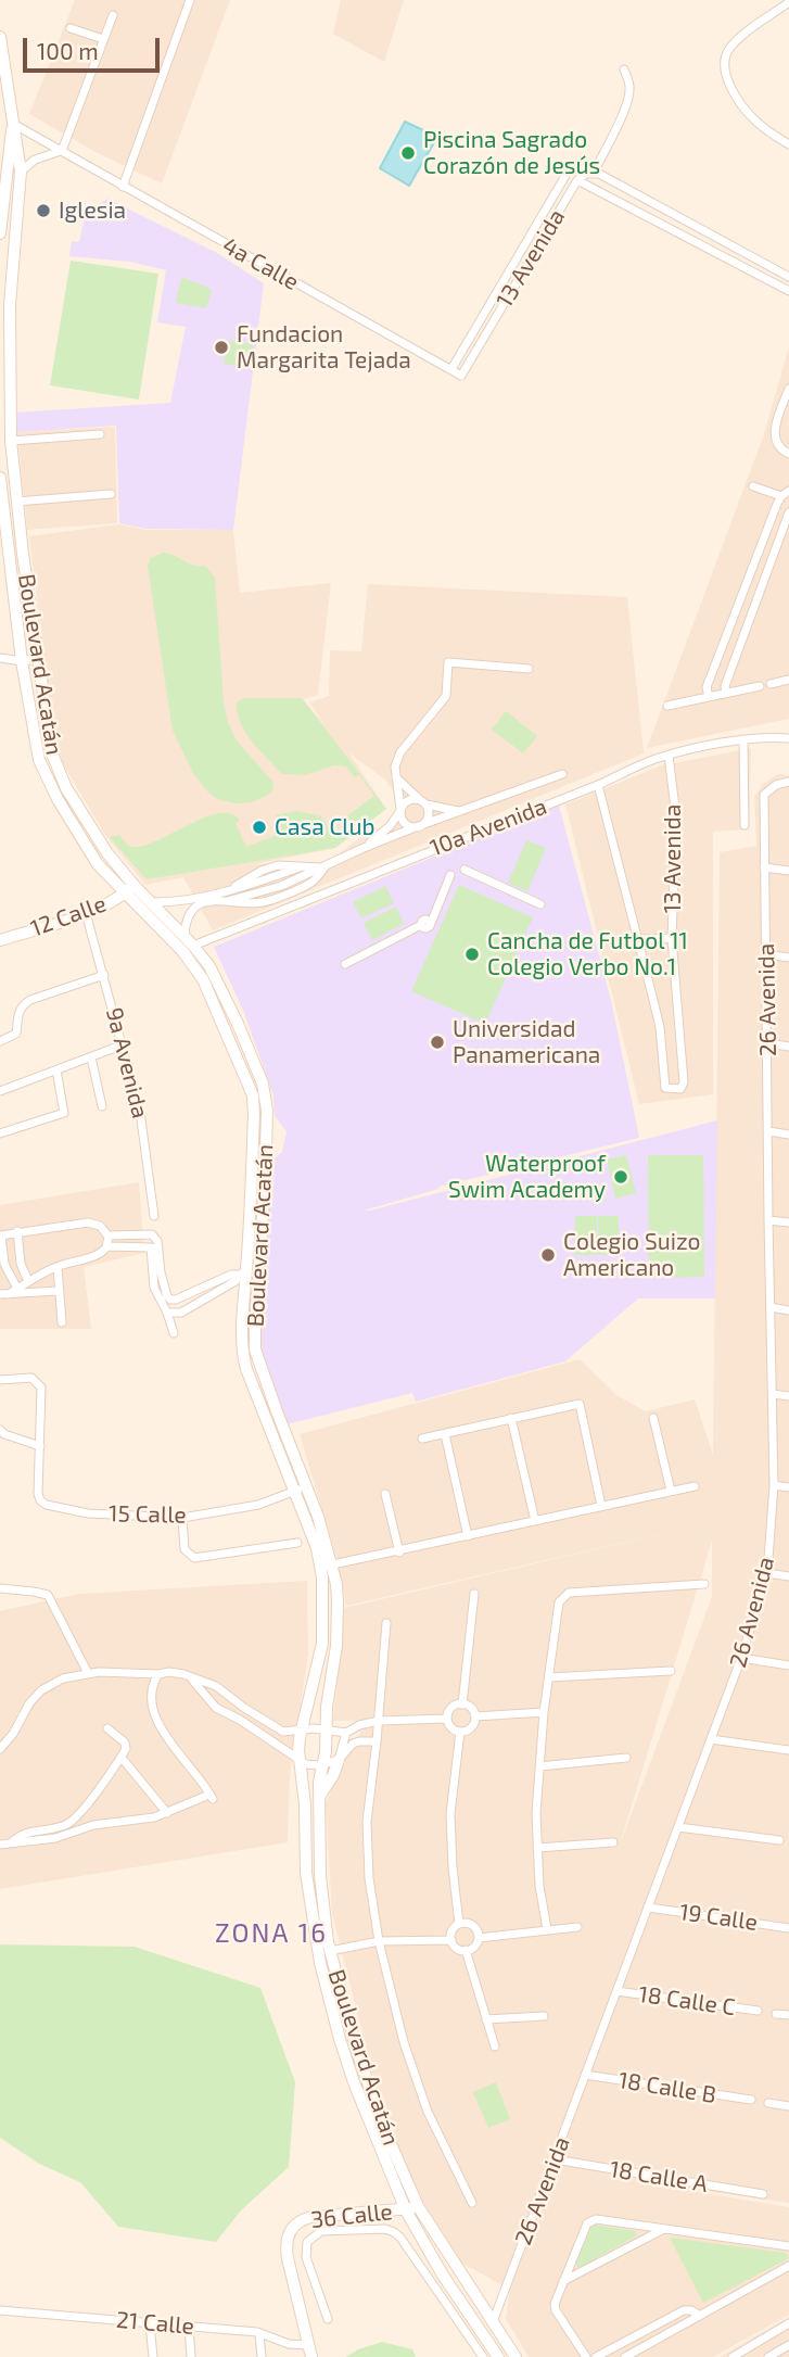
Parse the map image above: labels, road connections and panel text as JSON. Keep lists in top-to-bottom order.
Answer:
{
  "streets": {
    "main road": ["Boulevard Acatán", "12 Calle", "36 Calle"],
    "street": [
      "13 Avenida",
      "4a Calle",
      "10a Avenida",
      "26 Avenida",
      "9a Avenida",
      "15 Calle",
      "19 Calle",
      "18 Calle C",
      "18 Calle B",
      "18 Calle A",
      "21 Calle"
    ]
  },
  "crossings": [
    ["13 Avenida", "4a Calle"],
    ["13 Avenida", "10a Avenida"],
    ["4a Calle", "Boulevard Acatán"],
    ["Boulevard Acatán", "10a Avenida"],
    ["Boulevard Acatán", "12 Calle"],
    ["Boulevard Acatán", "26 Avenida"],
    ["Boulevard Acatán", "15 Calle"],
    ["Boulevard Acatán", "36 Calle"],
    ["12 Calle", "9a Avenida"],
    ["26 Avenida", "19 Calle"],
    ["26 Avenida", "18 Calle C"],
    ["26 Avenida", "18 Calle B"],
    ["26 Avenida", "18 Calle A"],
    ["36 Calle", "21 Calle"]
  ],
  "districts": ["ZONA 16"],
  "places": [
    "Piscina Sagrado Corazón de Jesús",
    "Iglesia",
    "Fundacion Margarita Tejada",
    "Casa Club",
    "Cancha de Futbol 11 Colegio Verbo No.1",
    "Universidad Panamericana",
    "Waterproof Swim Academy",
    "Colegio Suizo Americano"
  ],
  "scale_bar": "100 m"
}
